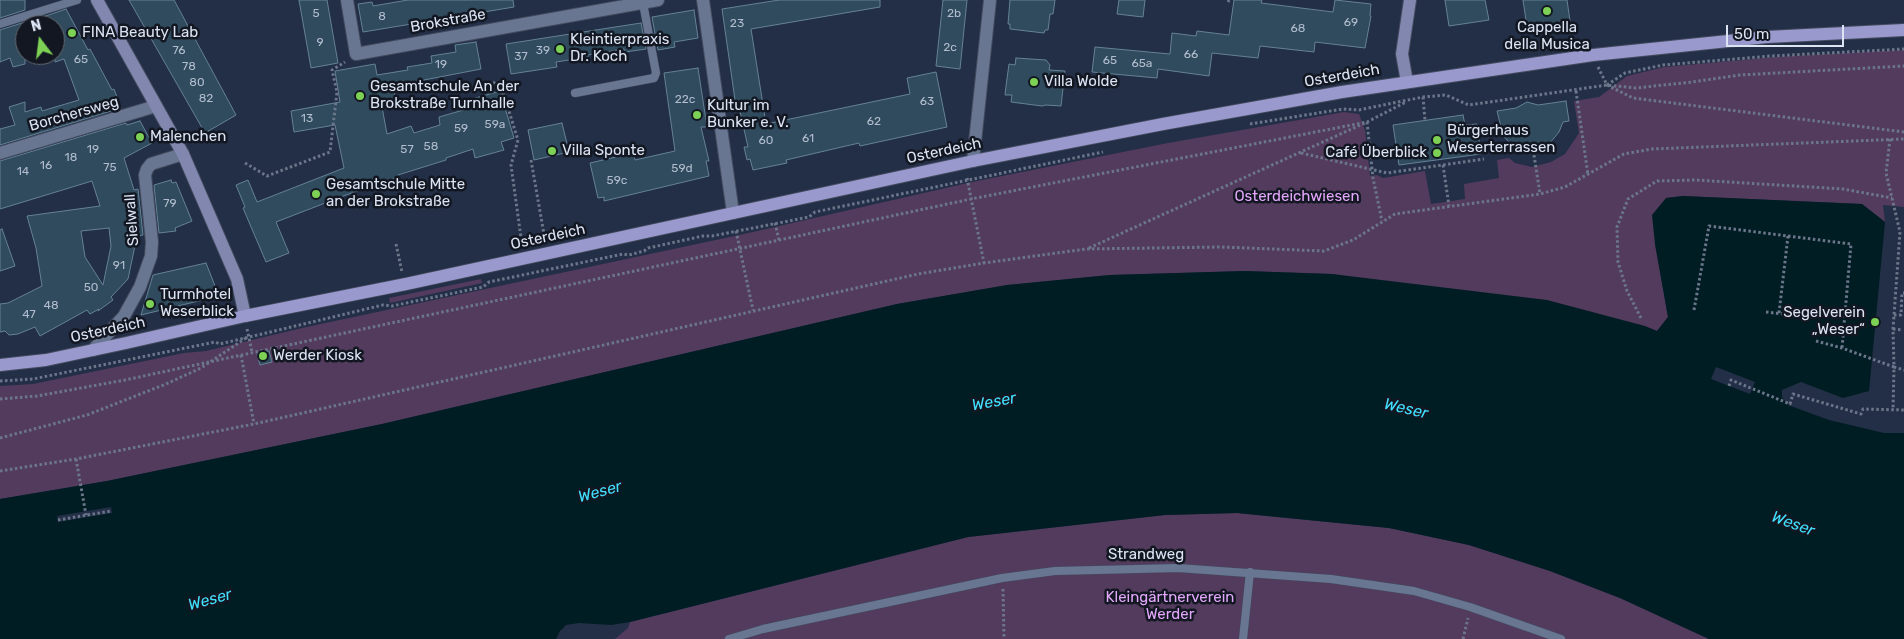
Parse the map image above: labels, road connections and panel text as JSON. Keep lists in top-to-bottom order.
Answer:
{
  "streets": {
    "main road": ["Osterdeich"],
    "street": ["Brokstraße", "Borchersweg", "Sielwall"],
    "lane": ["Strandweg"]
  },
  "crossings": [
    ["Osterdeich", "Sielwall"]
  ],
  "water": ["Weser"],
  "parks": ["Osterdeichwiesen", "Kleingärtnerverein Werder"],
  "places": [
    "Cappella della Musica",
    "FINA Beauty Lab",
    "Kleintierpraxis Dr. Koch",
    "Villa Wolde",
    "Gesamtschule An der Brokstraße Turnhalle",
    "Kultur im Bunker e. V.",
    "Malenchen",
    "Bürgerhaus Weserterrassen",
    "Villa Sponte",
    "Café Überblick",
    "Gesamtschule Mitte an der Brokstraße",
    "Turmhotel Weserblick",
    "Segelverein „Weser“",
    "Werder Kiosk"
  ],
  "house_numbers": [
    "5",
    "2b",
    "8",
    "69",
    "23",
    "68",
    "9",
    "2c",
    "76",
    "39",
    "66",
    "37",
    "65",
    "65",
    "65a",
    "19",
    "78",
    "80",
    "82",
    "22c",
    "63",
    "13",
    "62",
    "59a",
    "59",
    "61",
    "60",
    "58",
    "19",
    "57",
    "18",
    "16",
    "75",
    "59d",
    "14",
    "59c",
    "79",
    "91",
    "50",
    "48",
    "47"
  ],
  "scale_bar": "50 m",
  "north": "top"
}
